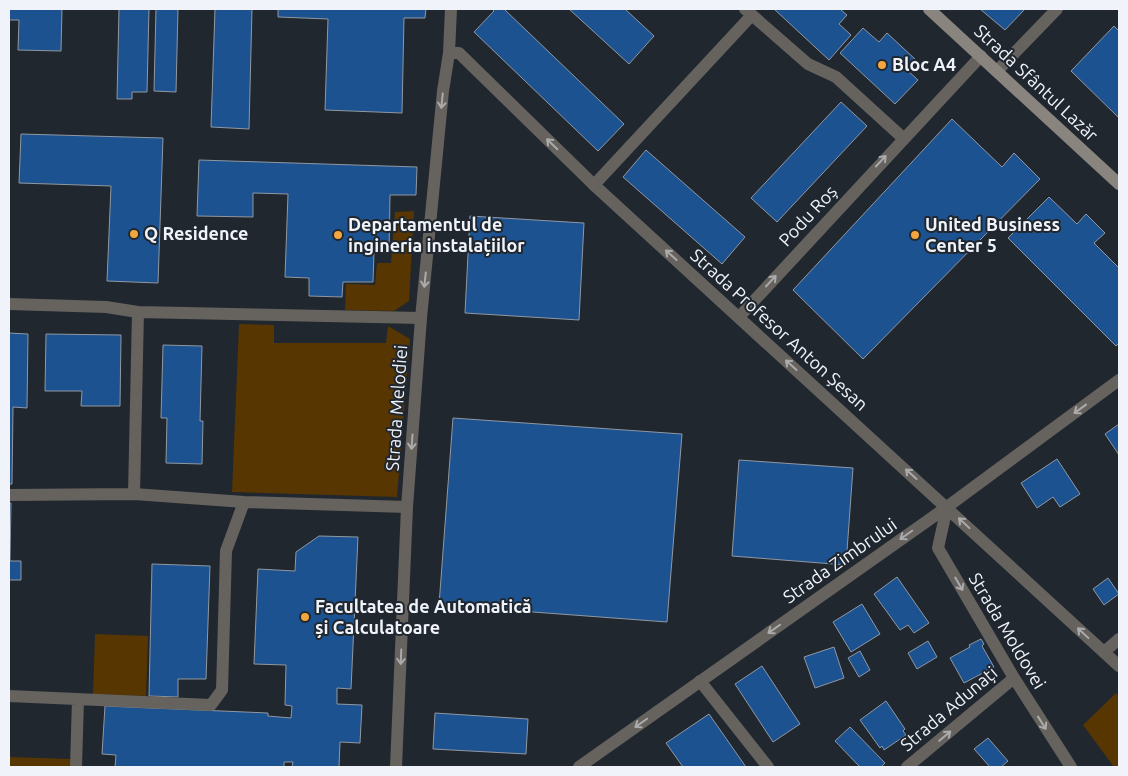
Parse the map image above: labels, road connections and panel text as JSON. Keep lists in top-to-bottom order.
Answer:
{
  "streets": {
    "main road": ["Strada Sfântul Lazăr"],
    "street": [
      "Podu Roș",
      "Strada Profesor Anton Șesan",
      "Strada Melodiei",
      "Strada Zimbrului",
      "Strada Moldovei",
      "Strada Adunați"
    ]
  },
  "crossings": [
    ["Strada Sfântul Lazăr", "Podu Roș"],
    ["Podu Roș", "Strada Profesor Anton Șesan"],
    ["Strada Profesor Anton Șesan", "Strada Melodiei"],
    ["Strada Profesor Anton Șesan", "Strada Zimbrului"],
    ["Strada Profesor Anton Șesan", "Strada Moldovei"],
    ["Strada Zimbrului", "Strada Moldovei"],
    ["Strada Moldovei", "Strada Adunați"]
  ],
  "one_way": [
    "Podu Roș",
    "Strada Profesor Anton Șesan",
    "Strada Melodiei",
    "Strada Zimbrului",
    "Strada Moldovei",
    "Strada Adunați"
  ],
  "places": [
    "Bloc A4",
    "Q Residence",
    "Departamentul de ingineria instalațiilor",
    "United Business Center 5",
    "Facultatea de Automatică și Calculatoare"
  ]
}
